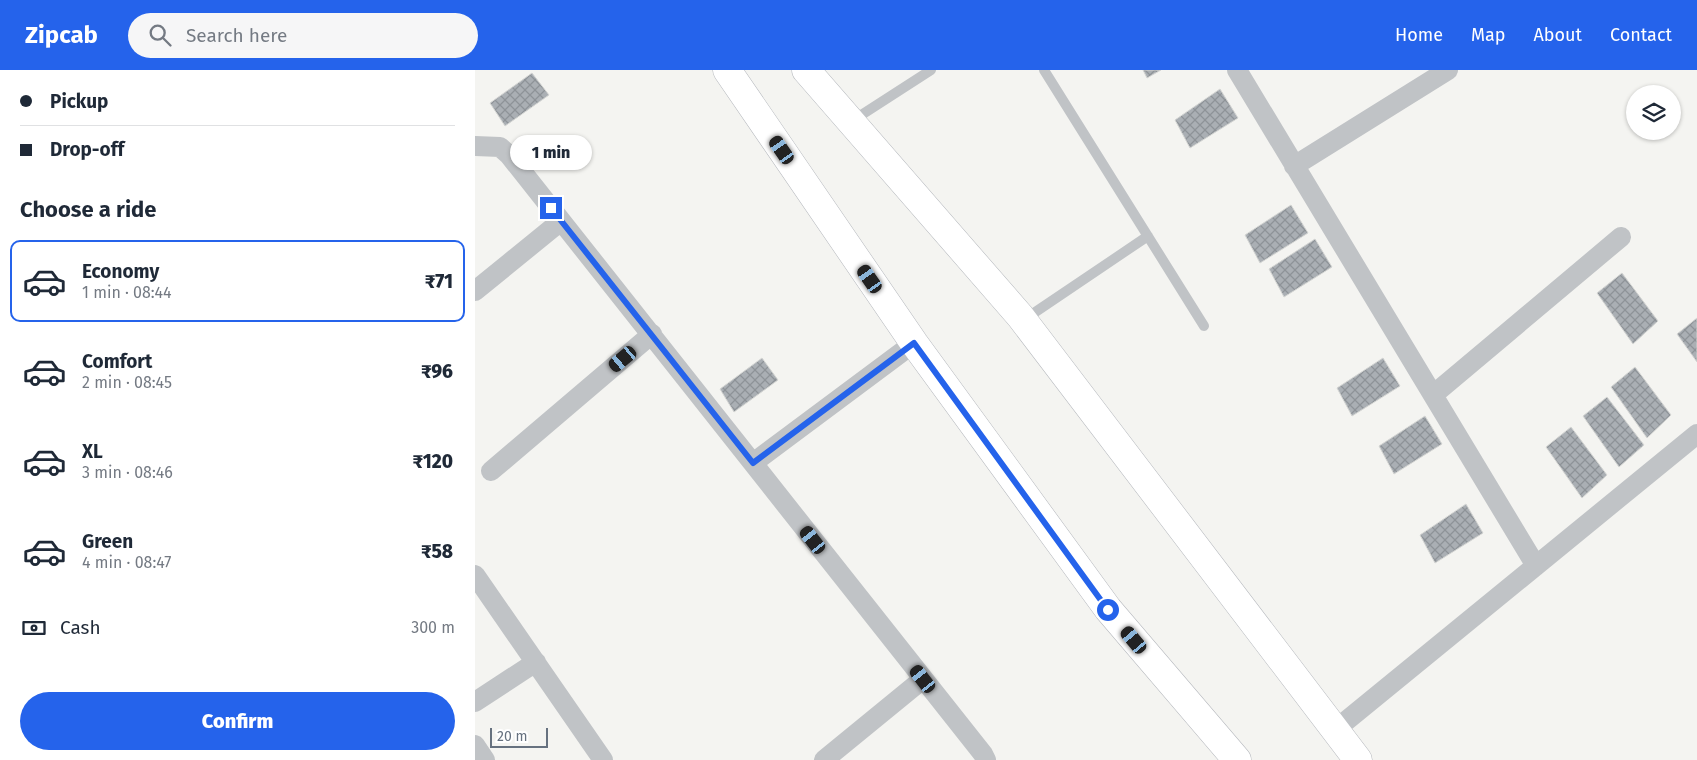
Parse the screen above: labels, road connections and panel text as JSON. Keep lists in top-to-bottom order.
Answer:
{
  "scale_bar": "20 m",
  "page": {
    "header": "Zipcab",
    "search": "Search here",
    "nav": [
      "Home",
      "Map",
      "About",
      "Contact"
    ],
    "banner": ["Pickup", "Drop-off"],
    "bubble": "1 min",
    "heading": "Choose a ride",
    "list": [
      {
        "name": "Economy",
        "note": "1 min · 08:44",
        "value": "₹71"
      },
      {
        "name": "Comfort",
        "note": "2 min · 08:45",
        "value": "₹96"
      },
      {
        "name": "XL",
        "note": "3 min · 08:46",
        "value": "₹120"
      },
      {
        "name": "Green",
        "note": "4 min · 08:47",
        "value": "₹58"
      }
    ],
    "pay": ["Cash", "300 m"],
    "buttons": "Confirm",
    "scale": "20 m"
  }
}
